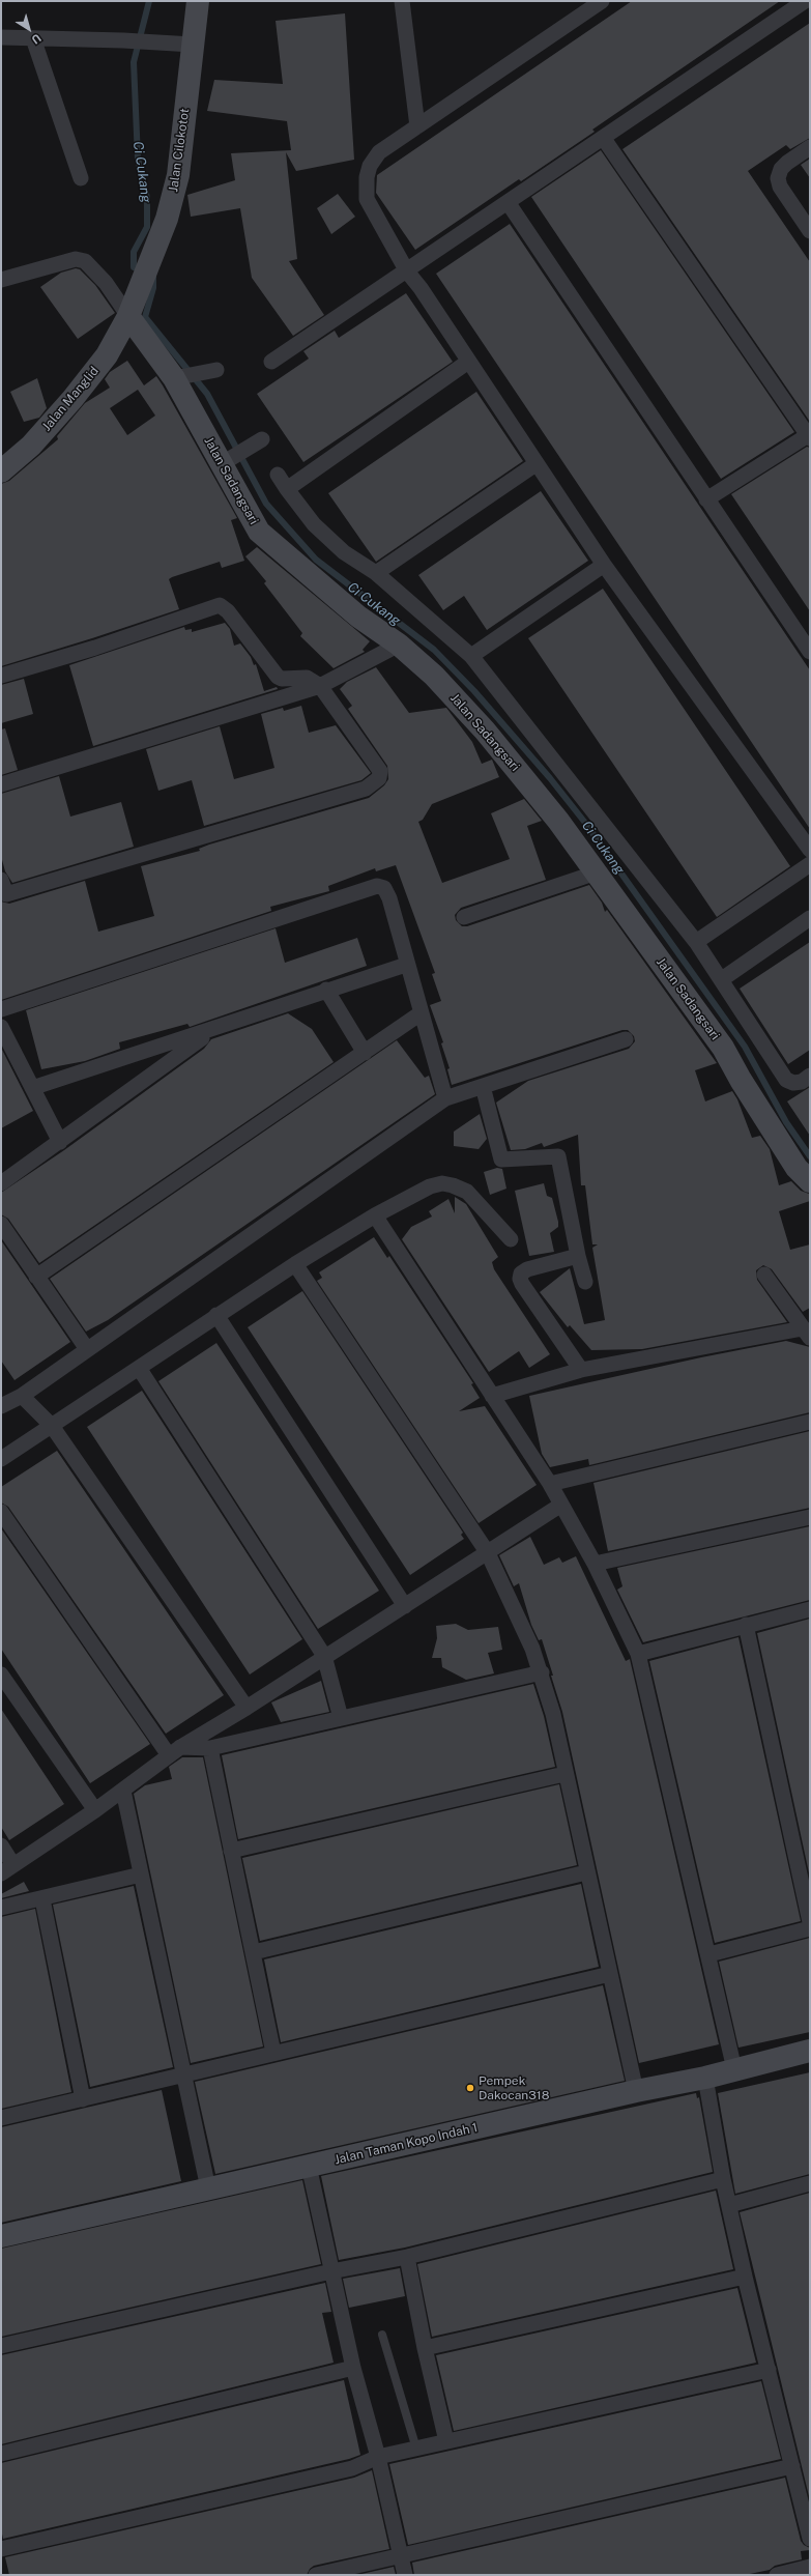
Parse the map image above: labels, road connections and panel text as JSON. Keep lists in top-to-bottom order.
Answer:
{
  "streets": {
    "street": [
      "Jalan Cilokotot",
      "Jalan Manglid",
      "Jalan Sadangsari",
      "Jalan Taman Kopo Indah 1"
    ]
  },
  "crossings": [
    ["Jalan Cilokotot", "Jalan Manglid"],
    ["Jalan Cilokotot", "Jalan Sadangsari"],
    ["Jalan Manglid", "Jalan Sadangsari"]
  ],
  "water": ["Ci Cukang"],
  "places": ["Pempek Dakocan318"],
  "north": "bottom right"
}
